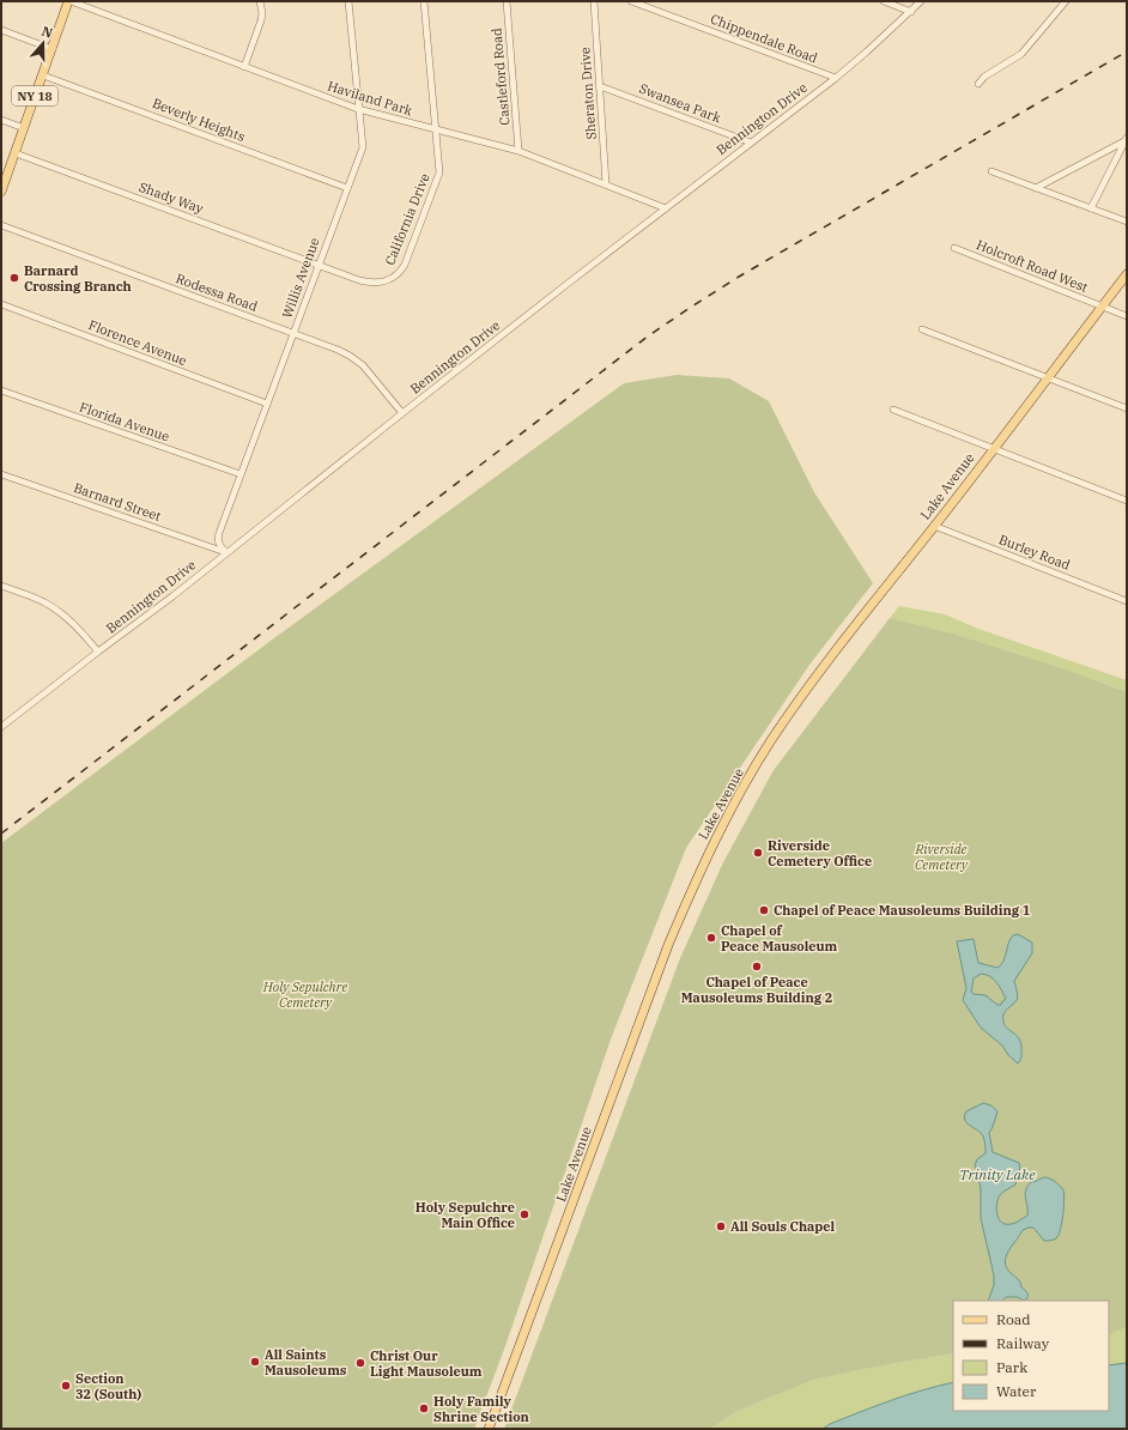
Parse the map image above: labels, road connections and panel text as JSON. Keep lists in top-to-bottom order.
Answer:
{
  "streets": {
    "main road": ["NY 18", "Lake Avenue"],
    "street": [
      "Chippendale Road",
      "Castleford Road",
      "Sheraton Drive",
      "Haviland Park",
      "Swansea Park",
      "Bennington Drive",
      "Beverly Heights",
      "Shady Way",
      "California Drive",
      "Holcroft Road West",
      "Willis Avenue",
      "Rodessa Road",
      "Florence Avenue",
      "Florida Avenue",
      "Barnard Street",
      "Burley Road"
    ]
  },
  "crossings": [
    ["Chippendale Road", "Bennington Drive"],
    ["Castleford Road", "Haviland Park"],
    ["Sheraton Drive", "Haviland Park"],
    ["Sheraton Drive", "Swansea Park"],
    ["NY 18", "Haviland Park"],
    ["NY 18", "Beverly Heights"],
    ["NY 18", "Shady Way"],
    ["Haviland Park", "Bennington Drive"],
    ["Haviland Park", "California Drive"],
    ["Haviland Park", "Willis Avenue"],
    ["Swansea Park", "Bennington Drive"],
    ["Bennington Drive", "Willis Avenue"],
    ["Bennington Drive", "Rodessa Road"],
    ["Bennington Drive", "Barnard Street"],
    ["Beverly Heights", "Willis Avenue"],
    ["Shady Way", "California Drive"],
    ["Shady Way", "Willis Avenue"],
    ["California Drive", "Willis Avenue"],
    ["Holcroft Road West", "Lake Avenue"],
    ["Willis Avenue", "Rodessa Road"],
    ["Willis Avenue", "Florence Avenue"],
    ["Willis Avenue", "Florida Avenue"],
    ["Willis Avenue", "Barnard Street"],
    ["Lake Avenue", "Burley Road"]
  ],
  "water": ["Trinity Lake"],
  "parks": ["Riverside Cemetery", "Holy Sepulchre Cemetery"],
  "places": [
    "Barnard Crossing Branch",
    "Riverside Cemetery Office",
    "Chapel of Peace Mausoleums Building 1",
    "Chapel of Peace Mausoleum",
    "Chapel of Peace Mausoleums Building 2",
    "Holy Sepulchre Main Office",
    "All Souls Chapel",
    "All Saints Mausoleums",
    "Christ Our Light Mausoleum",
    "Section 32 (South)",
    "Holy Family Shrine Section"
  ],
  "legend": [
    "Road",
    "Railway",
    "Park",
    "Water"
  ],
  "north": "top"
}
